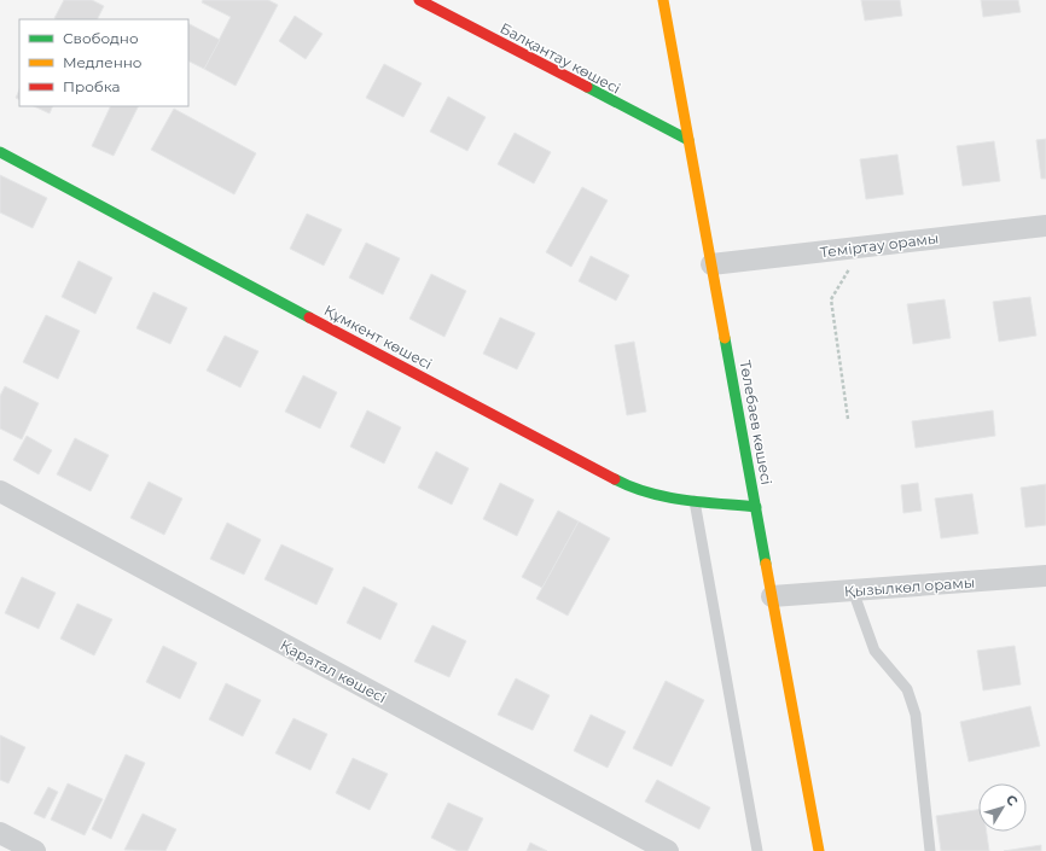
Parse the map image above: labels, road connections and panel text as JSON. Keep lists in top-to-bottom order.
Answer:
{
  "streets": {
    "street": [
      "Балқантау көшесі",
      "Теміртау орамы",
      "Құмкент көшесі",
      "Төлебаев көшесі",
      "Қызылкөл орамы",
      "Қаратал көшесі"
    ]
  },
  "crossings": [
    ["Балқантау көшесі", "Төлебаев көшесі"],
    ["Теміртау орамы", "Төлебаев көшесі"],
    ["Құмкент көшесі", "Төлебаев көшесі"],
    ["Төлебаев көшесі", "Қызылкөл орамы"]
  ],
  "legend": ["Свободно", "Медленно", "Пробка"],
  "north": "top right"
}
